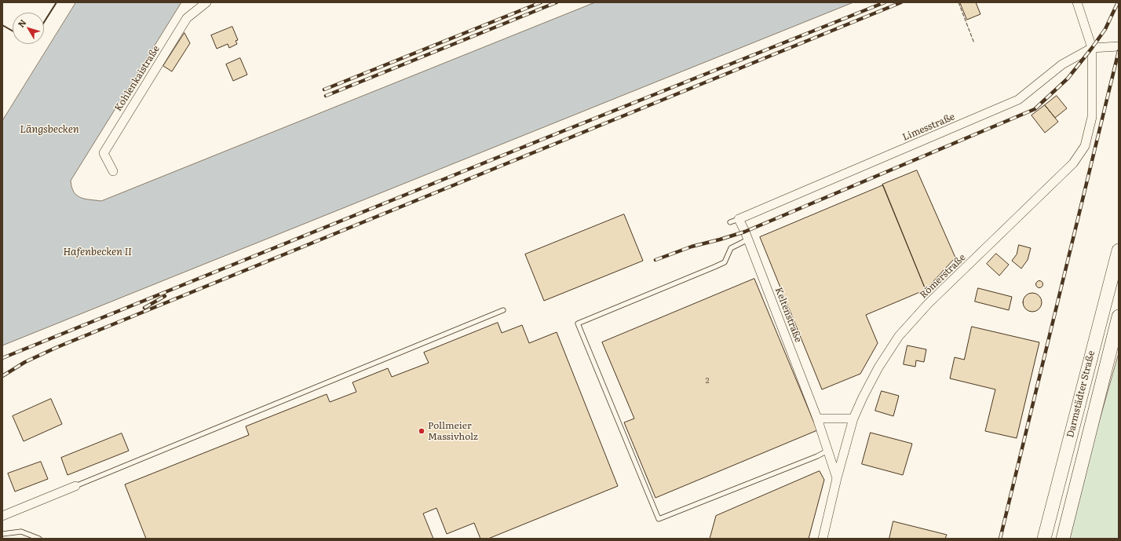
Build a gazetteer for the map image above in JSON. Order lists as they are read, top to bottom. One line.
{"streets":{"main road":["Darmstädter Straße"],"street":["Kohlenkaistraße","Limesstraße","Römerstraße","Keltenstraße"]},"crossings":[["Limesstraße","Römerstraße"],["Limesstraße","Keltenstraße"],["Römerstraße","Keltenstraße"]],"water":["Längsbecken","Hafenbecken II"],"places":["Pollmeier Massivholz"],"house_numbers":["2"],"north":"top left"}
